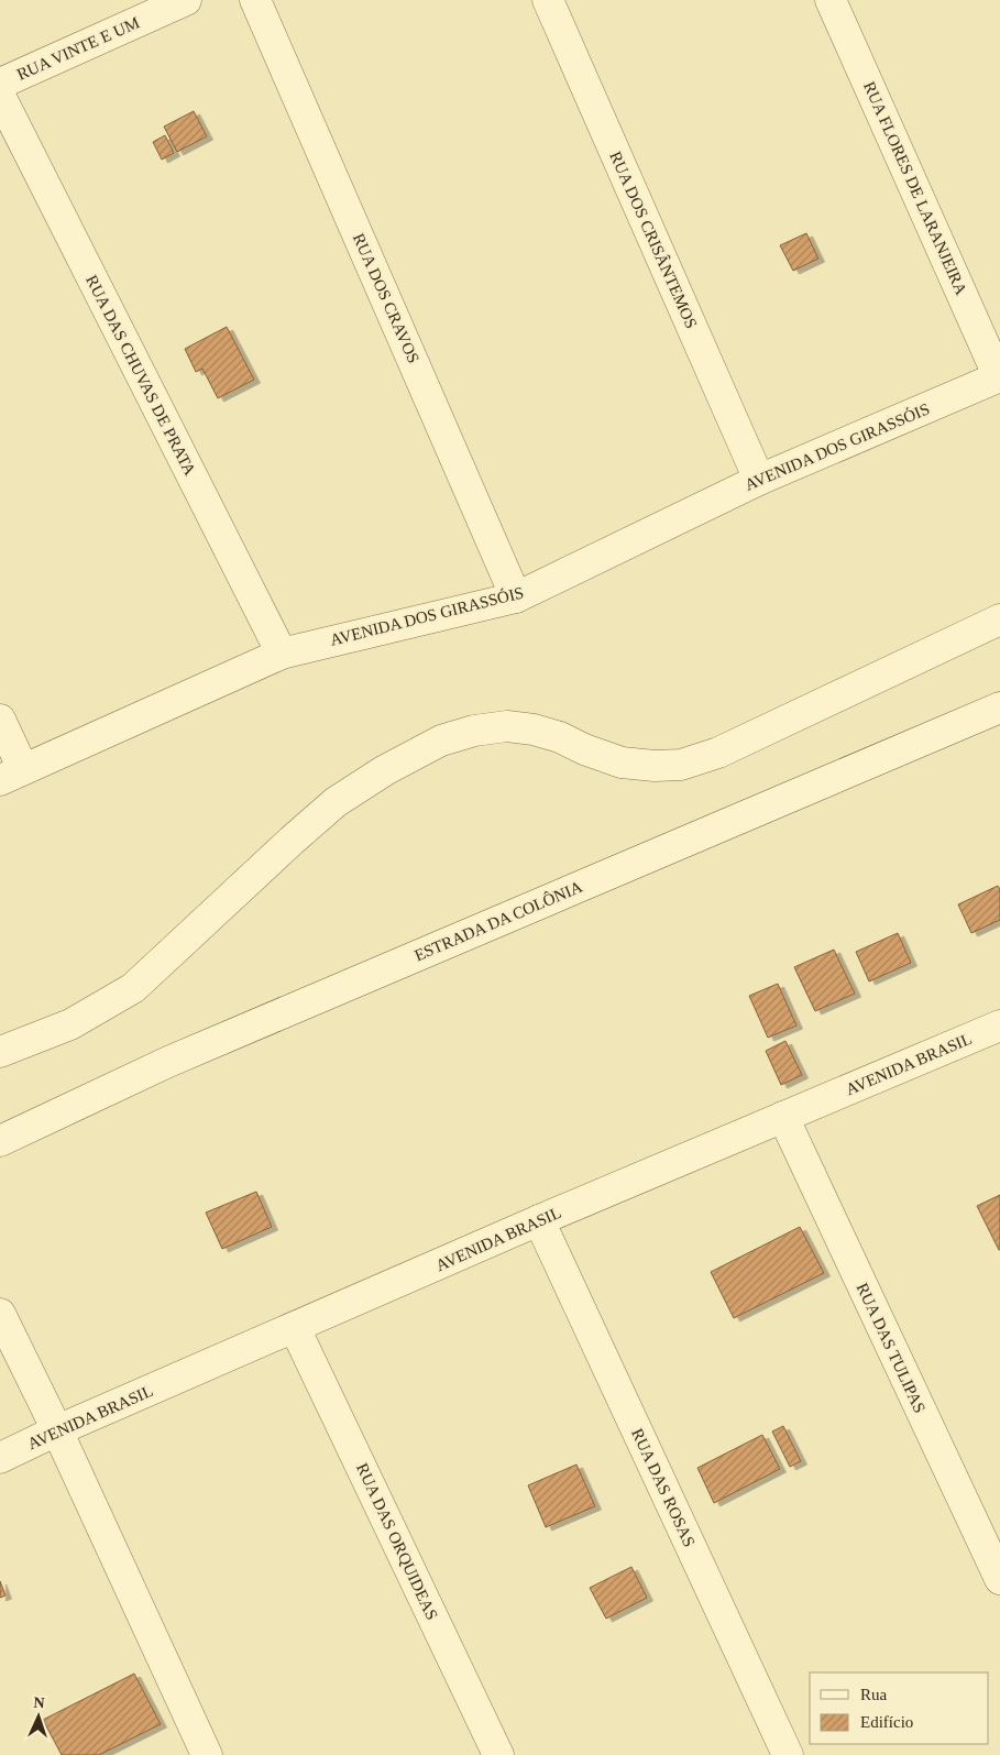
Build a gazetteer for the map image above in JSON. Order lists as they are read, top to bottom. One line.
{"streets":{"street":["RUA VINTE E UM","RUA FLORES DE LARANJEIRA","RUA DOS CRISÂNTEMOS","RUA DOS CRAVOS","RUA DAS CHUVAS DE PRATA","AVENIDA DOS GIRASSÓIS","ESTRADA DA COLÔNIA","AVENIDA BRASIL","RUA DAS TULIPAS","RUA DAS ROSAS","RUA DAS ORQUIDEAS"]},"crossings":[["RUA FLORES DE LARANJEIRA","AVENIDA DOS GIRASSÓIS"],["RUA DOS CRISÂNTEMOS","AVENIDA DOS GIRASSÓIS"],["RUA DOS CRAVOS","AVENIDA DOS GIRASSÓIS"],["RUA DAS CHUVAS DE PRATA","AVENIDA DOS GIRASSÓIS"],["AVENIDA BRASIL","RUA DAS TULIPAS"],["AVENIDA BRASIL","RUA DAS ROSAS"],["AVENIDA BRASIL","RUA DAS ORQUIDEAS"]],"legend":["Rua","Edifício"],"north":"top"}
